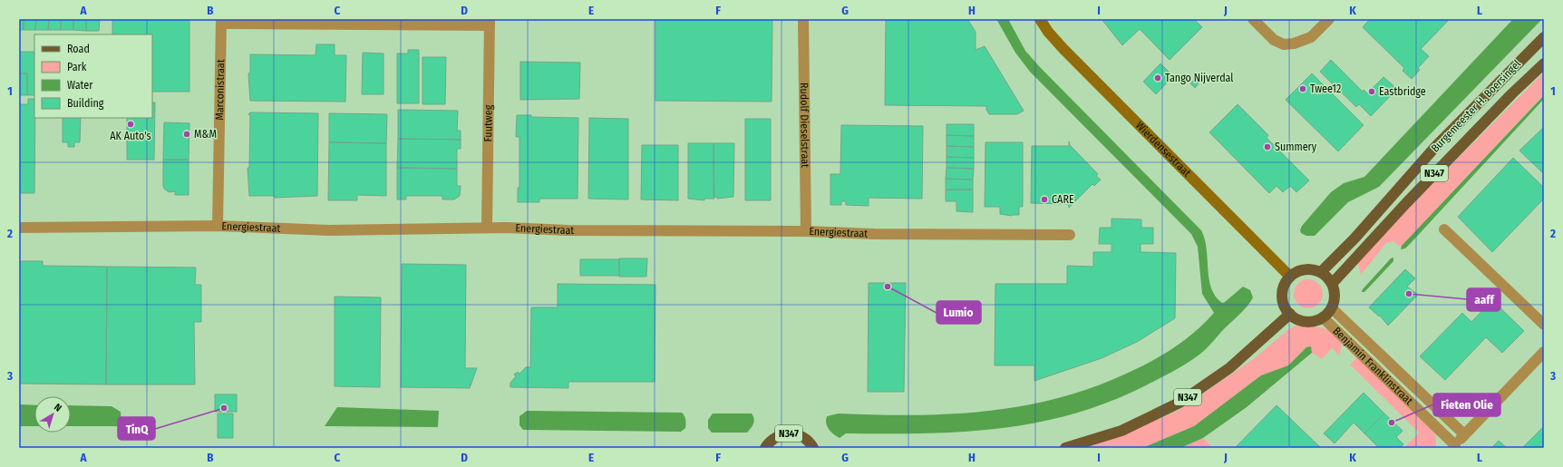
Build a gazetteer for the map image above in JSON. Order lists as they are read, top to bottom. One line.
{"streets":{"main road":["Burgemeester H. Boersingel","N347"],"street":["Marconistraat","Fuutweg","Rudolf Dieselstraat","Wierdensestraat","Energiestraat","Benjamin Franklinstraat"]},"crossings":[["Marconistraat","Energiestraat"],["Burgemeester H. Boersingel","Wierdensestraat"],["Burgemeester H. Boersingel","N347"],["Burgemeester H. Boersingel","Benjamin Franklinstraat"],["Fuutweg","Energiestraat"],["Rudolf Dieselstraat","Energiestraat"],["Wierdensestraat","N347"],["Wierdensestraat","Benjamin Franklinstraat"],["N347","Benjamin Franklinstraat"]],"places":["Tango Nijverdal","Twee12","Eastbridge","AK Auto's","M&M","Summery","CARE","Lumio","aaff","TinQ","Fieten Olie"],"legend":["Road","Park","Water","Building"],"north":"top right","grid":{"columns":["A","B","C","D","E","F","G","H","I","J","K","L"],"rows":["1","2","3"]}}
